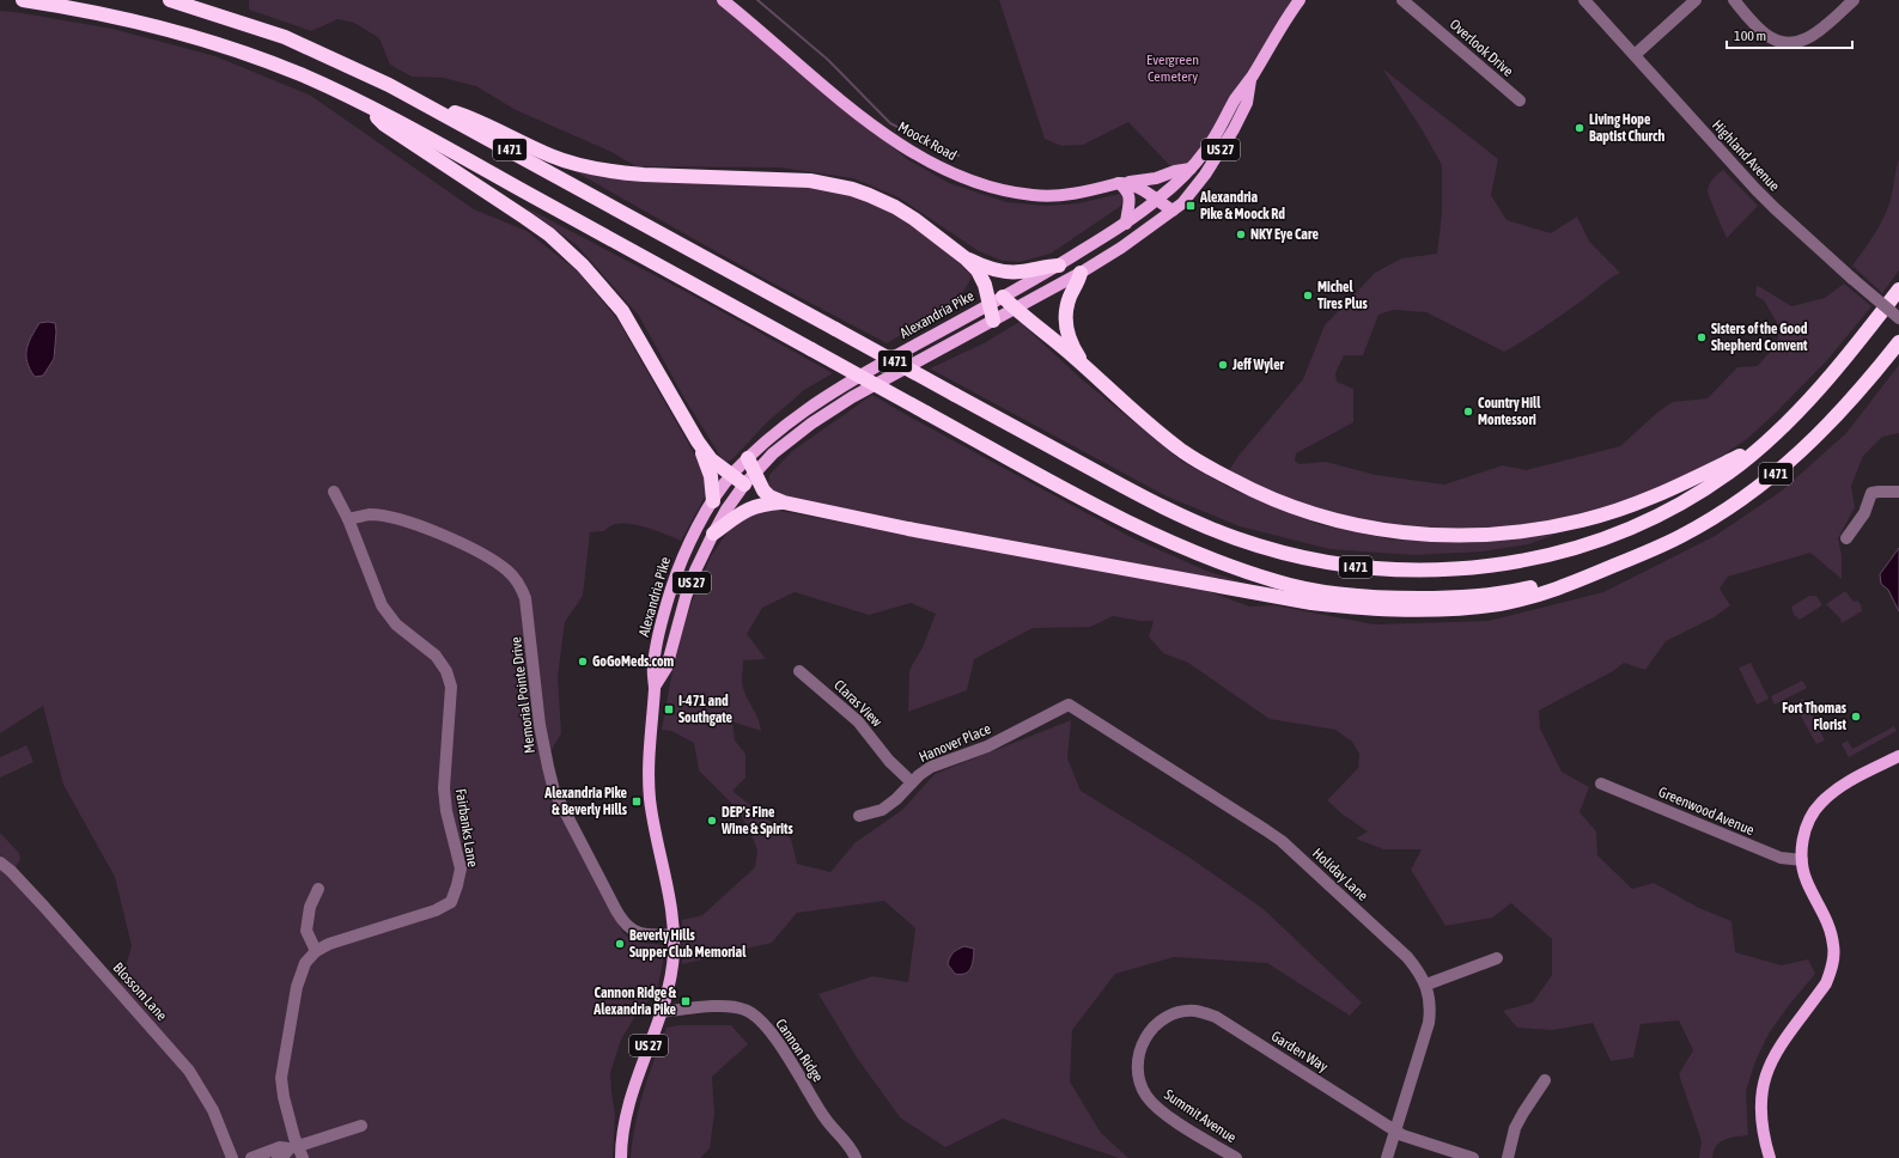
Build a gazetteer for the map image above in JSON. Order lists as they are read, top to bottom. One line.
{"streets":{"highway":["I 471"],"main road":["Moock Road","US 27","Alexandria Pike"],"street":["Overlook Drive","Highland Avenue","Memorial Pointe Drive","Claras View","Hanover Place","Greenwood Avenue","Fairbanks Lane","Holiday Lane","Blossom Lane","Cannon Ridge","Garden Way","Summit Avenue"]},"crossings":[["Moock Road","Alexandria Pike"],["Alexandria Pike","Memorial Pointe Drive"],["Alexandria Pike","Cannon Ridge"],["Memorial Pointe Drive","Fairbanks Lane"],["Claras View","Hanover Place"],["Hanover Place","Holiday Lane"],["Holiday Lane","Garden Way"],["Garden Way","Summit Avenue"]],"parks":["Evergreen Cemetery"],"places":{"other":["Living Hope Baptist Church","NKY Eye Care","Michel Tires Plus","Sisters of the Good Shepherd Convent","Jeff Wyler","Country Hill Montessori","GoGoMeds.com","Fort Thomas Florist","DEP's Fine Wine & Spirits","Beverly Hills Supper Club Memorial"],"transit":["Alexandria Pike & Moock Rd","I-471 and Southgate","Alexandria Pike & Beverly Hills","Cannon Ridge & Alexandria Pike"]},"scale_bar":"100 m"}
